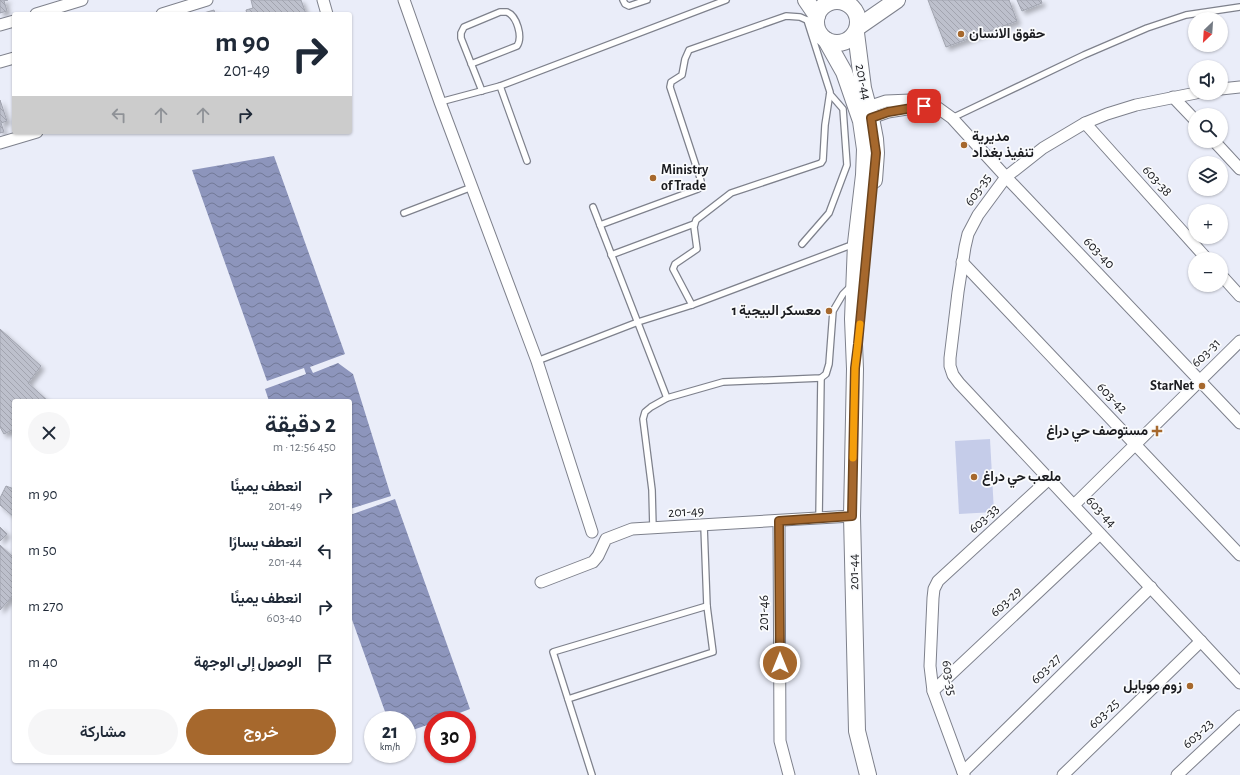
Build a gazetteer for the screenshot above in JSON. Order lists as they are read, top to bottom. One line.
{"streets":{"street":["201-44","603-38","603-35","603-40","603-31","603-42","201-49","603-44","603-33","603-29","201-46","603-27","603-25","603-23"]},"crossings":[["201-44","603-40"],["201-44","201-49"],["603-38","603-35"],["603-35","603-40"],["603-35","603-42"],["603-35","603-44"],["603-35","603-33"],["603-35","603-29"],["603-35","603-27"],["603-40","603-31"],["603-31","603-42"],["603-31","603-44"],["201-49","201-46"],["603-44","603-33"],["603-44","603-29"],["603-44","603-27"],["603-44","603-25"]],"places":{"other":["حقوق الانسان","مديرية تنفيذ بغداد","Ministry of Trade","معسكر البيجية 1","StarNet","ملعب حي دراغ","زوم موبايل"],"health":["مستوصف حي دراغ"]},"north":"bottom left","page":{"map_buttons":["+","−"],"turn":["90 m","201-49"],"heading":["2 دقيقة","450 m · 12:56"],"list":[{"name":"انعطف يمينًا","note":"201-49","value":"90 m"},{"name":"انعطف يسارًا","note":"201-44","value":"50 m"},{"name":"انعطف يمينًا","note":"603-40","value":"270 m"},{"name":"الوصول إلى الوجهة","value":"40 m"}],"buttons":["خروج","مشاركة"],"speed":"21 km/h","limit":"30"}}
